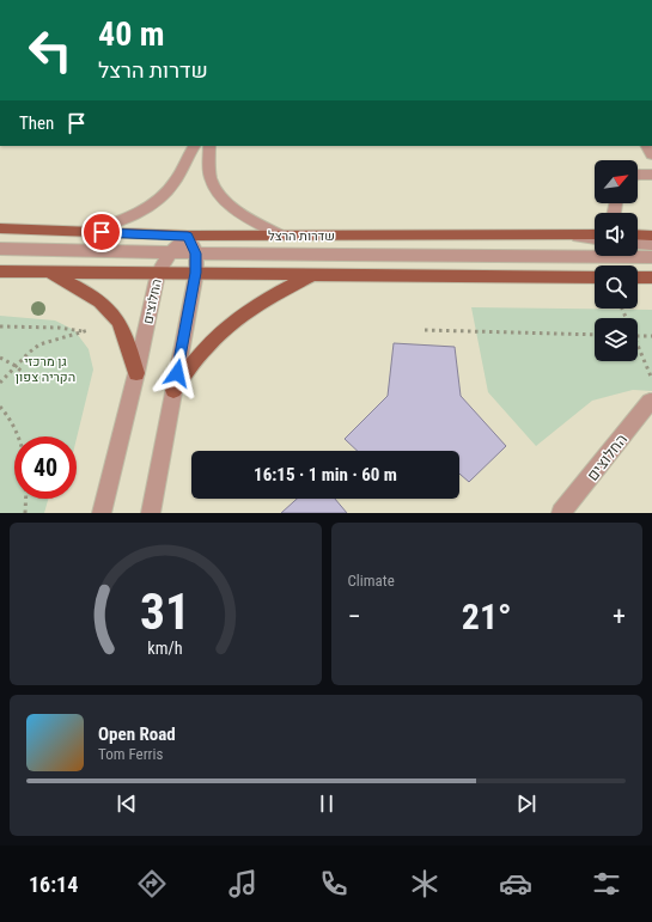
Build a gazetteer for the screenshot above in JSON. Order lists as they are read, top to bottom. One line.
{"streets":{"main road":["שדרות הרצל"],"street":["החלוצים"]},"crossings":[["שדרות הרצל","החלוצים"]],"parks":["גן מרכזי הקריה צפון"],"north":"top right","page":{"turn":["40 m","שדרות הרצל"],"then":"Then","limit":"40","trip":"16:15 · 1 min · 60 m","tile":"Climate","heat":["−","21°","+"],"song":["Open Road","Tom Ferris"],"tabs":"16:14","gauge":["31","km/h"]}}
